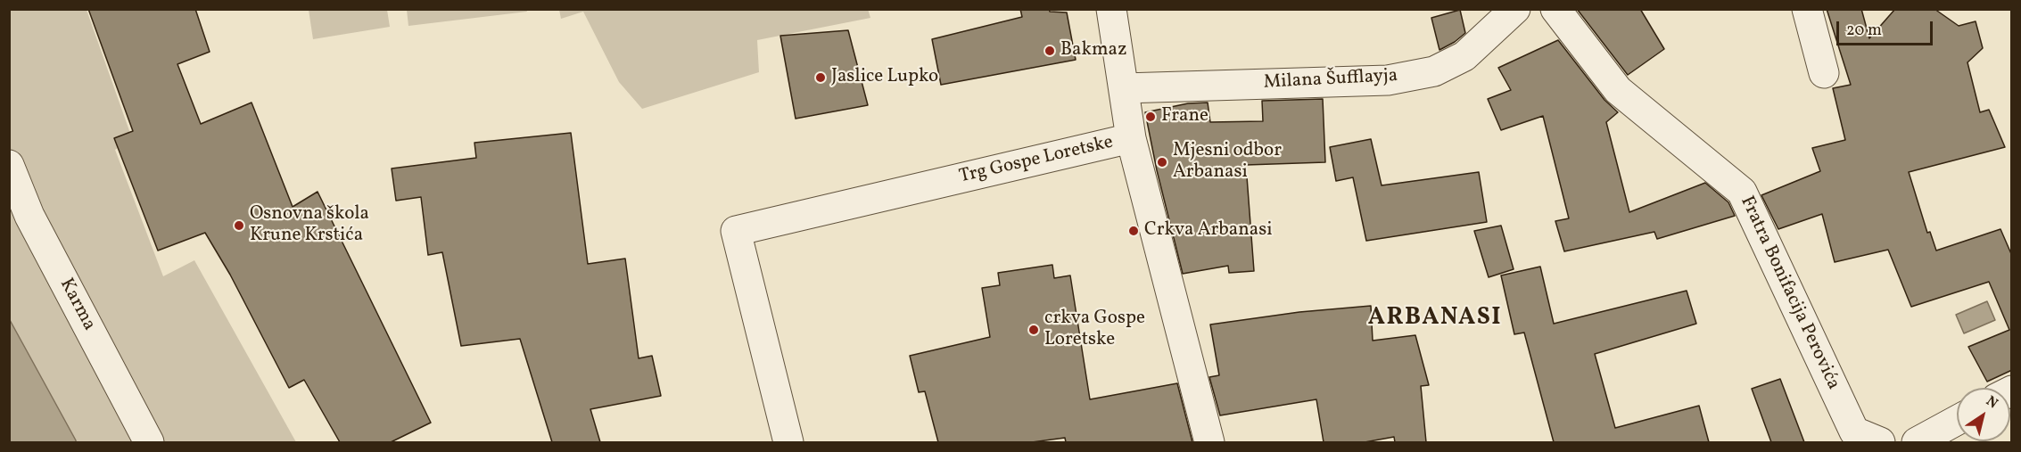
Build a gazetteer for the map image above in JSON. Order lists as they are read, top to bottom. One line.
{"streets":{"street":["Milana Šufflayja","Trg Gospe Loretske","Fratra Bonifacija Perovića","Karma"]},"districts":["ARBANASI"],"places":["Bakmaz","Jaslice Lupko","Frane","Mjesni odbor Arbanasi","Osnovna škola Krune Krstića","Crkva Arbanasi","crkva Gospe Loretske"],"scale_bar":"20 m","north":"top right"}
